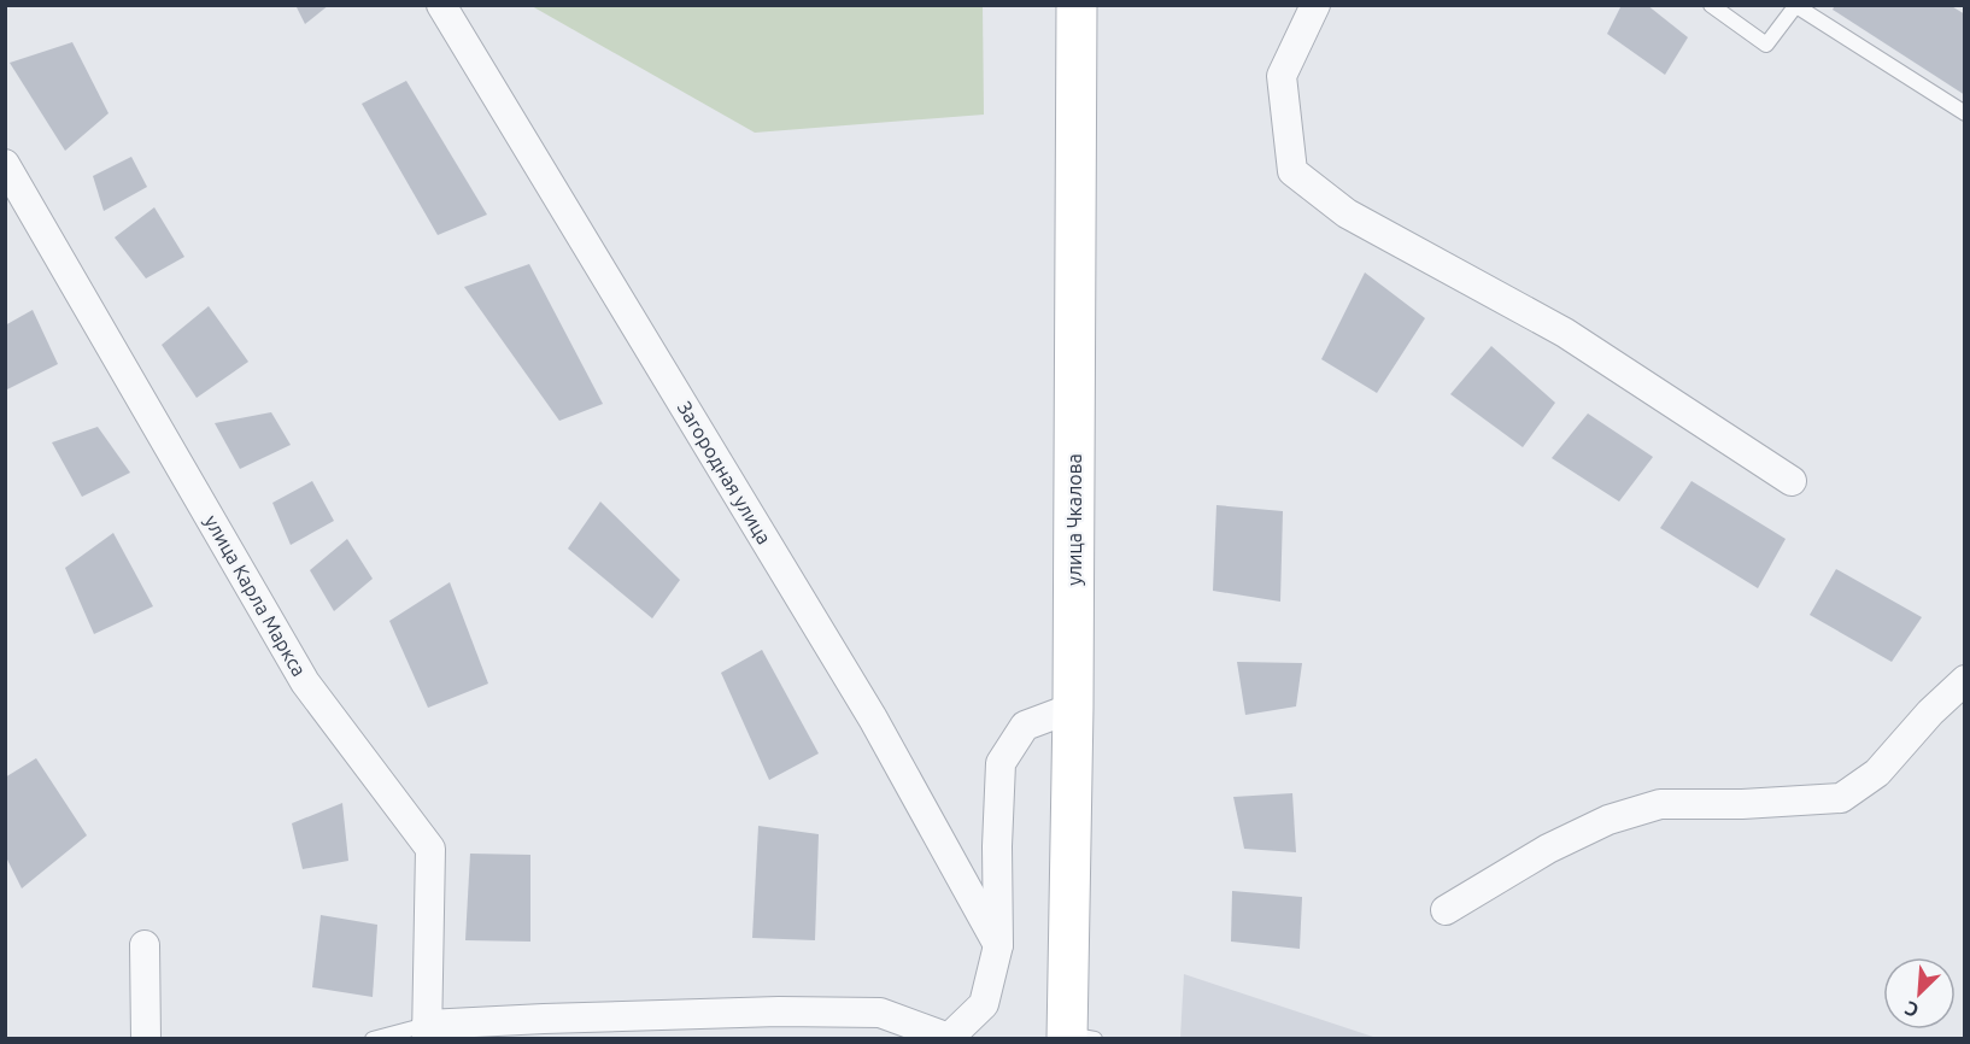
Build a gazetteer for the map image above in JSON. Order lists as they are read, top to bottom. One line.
{"streets":{"street":["Загородная улица","улица Чкалова","улица Карла Маркса"]},"north":"bottom left"}
